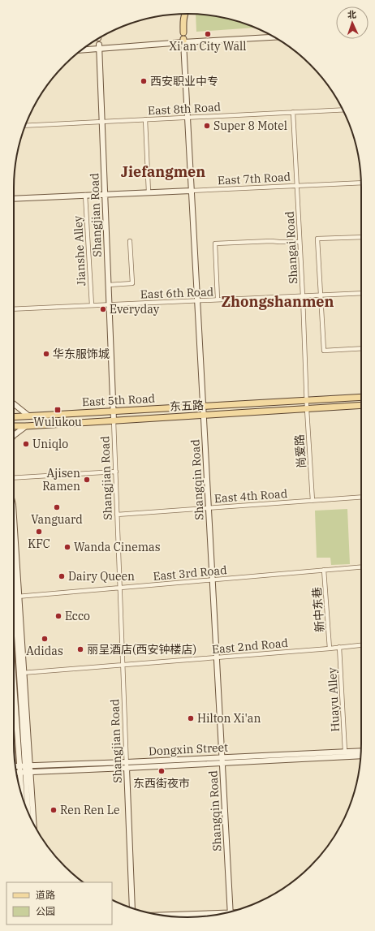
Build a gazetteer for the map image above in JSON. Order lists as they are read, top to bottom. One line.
{"streets":{"main road":["East 5th Road","东五路"],"street":["East 8th Road","East 7th Road","Shangjian Road","Shangai Road","Jianshe Alley","East 6th Road","尚爱路","Shangqin Road","East 4th Road","East 3rd Road","新中东巷","East 2nd Road","Huayu Alley","Dongxin Street"]},"crossings":[["East 8th Road","Shangjian Road"],["East 8th Road","Shangai Road"],["East 8th Road","Shangqin Road"],["East 7th Road","Shangjian Road"],["East 7th Road","Shangai Road"],["East 7th Road","Jianshe Alley"],["East 7th Road","Shangqin Road"],["Shangjian Road","East 6th Road"],["Shangjian Road","East 5th Road"],["Shangjian Road","东五路"],["Shangjian Road","East 4th Road"],["Shangjian Road","East 3rd Road"],["Shangjian Road","East 2nd Road"],["Shangjian Road","Dongxin Street"],["Shangai Road","East 6th Road"],["Shangai Road","East 5th Road"],["Shangai Road","尚爱路"],["Jianshe Alley","East 6th Road"],["East 6th Road","Shangqin Road"],["East 5th Road","尚爱路"],["East 5th Road","Shangqin Road"],["东五路","尚爱路"],["东五路","Shangqin Road"],["尚爱路","East 4th Road"],["Shangqin Road","East 4th Road"],["Shangqin Road","East 3rd Road"],["Shangqin Road","East 2nd Road"],["Shangqin Road","Dongxin Street"],["East 3rd Road","新中东巷"],["新中东巷","East 2nd Road"],["East 2nd Road","Huayu Alley"],["Huayu Alley","Dongxin Street"]],"districts":["Jiefangmen","Zhongshanmen"],"places":{"other":["Xi'an City Wall","西安职业中专","Super 8 Motel","Everyday","华东服饰城","Uniqlo","Ajisen Ramen","Vanguard","KFC","Wanda Cinemas","Dairy Queen","Ecco","Adidas","丽呈酒店(西安钟楼店)","Hilton Xi'an","东西街夜市","Ren Ren Le"],"transit":["Wulukou"]},"legend":["道路","公园"],"north":"top"}
